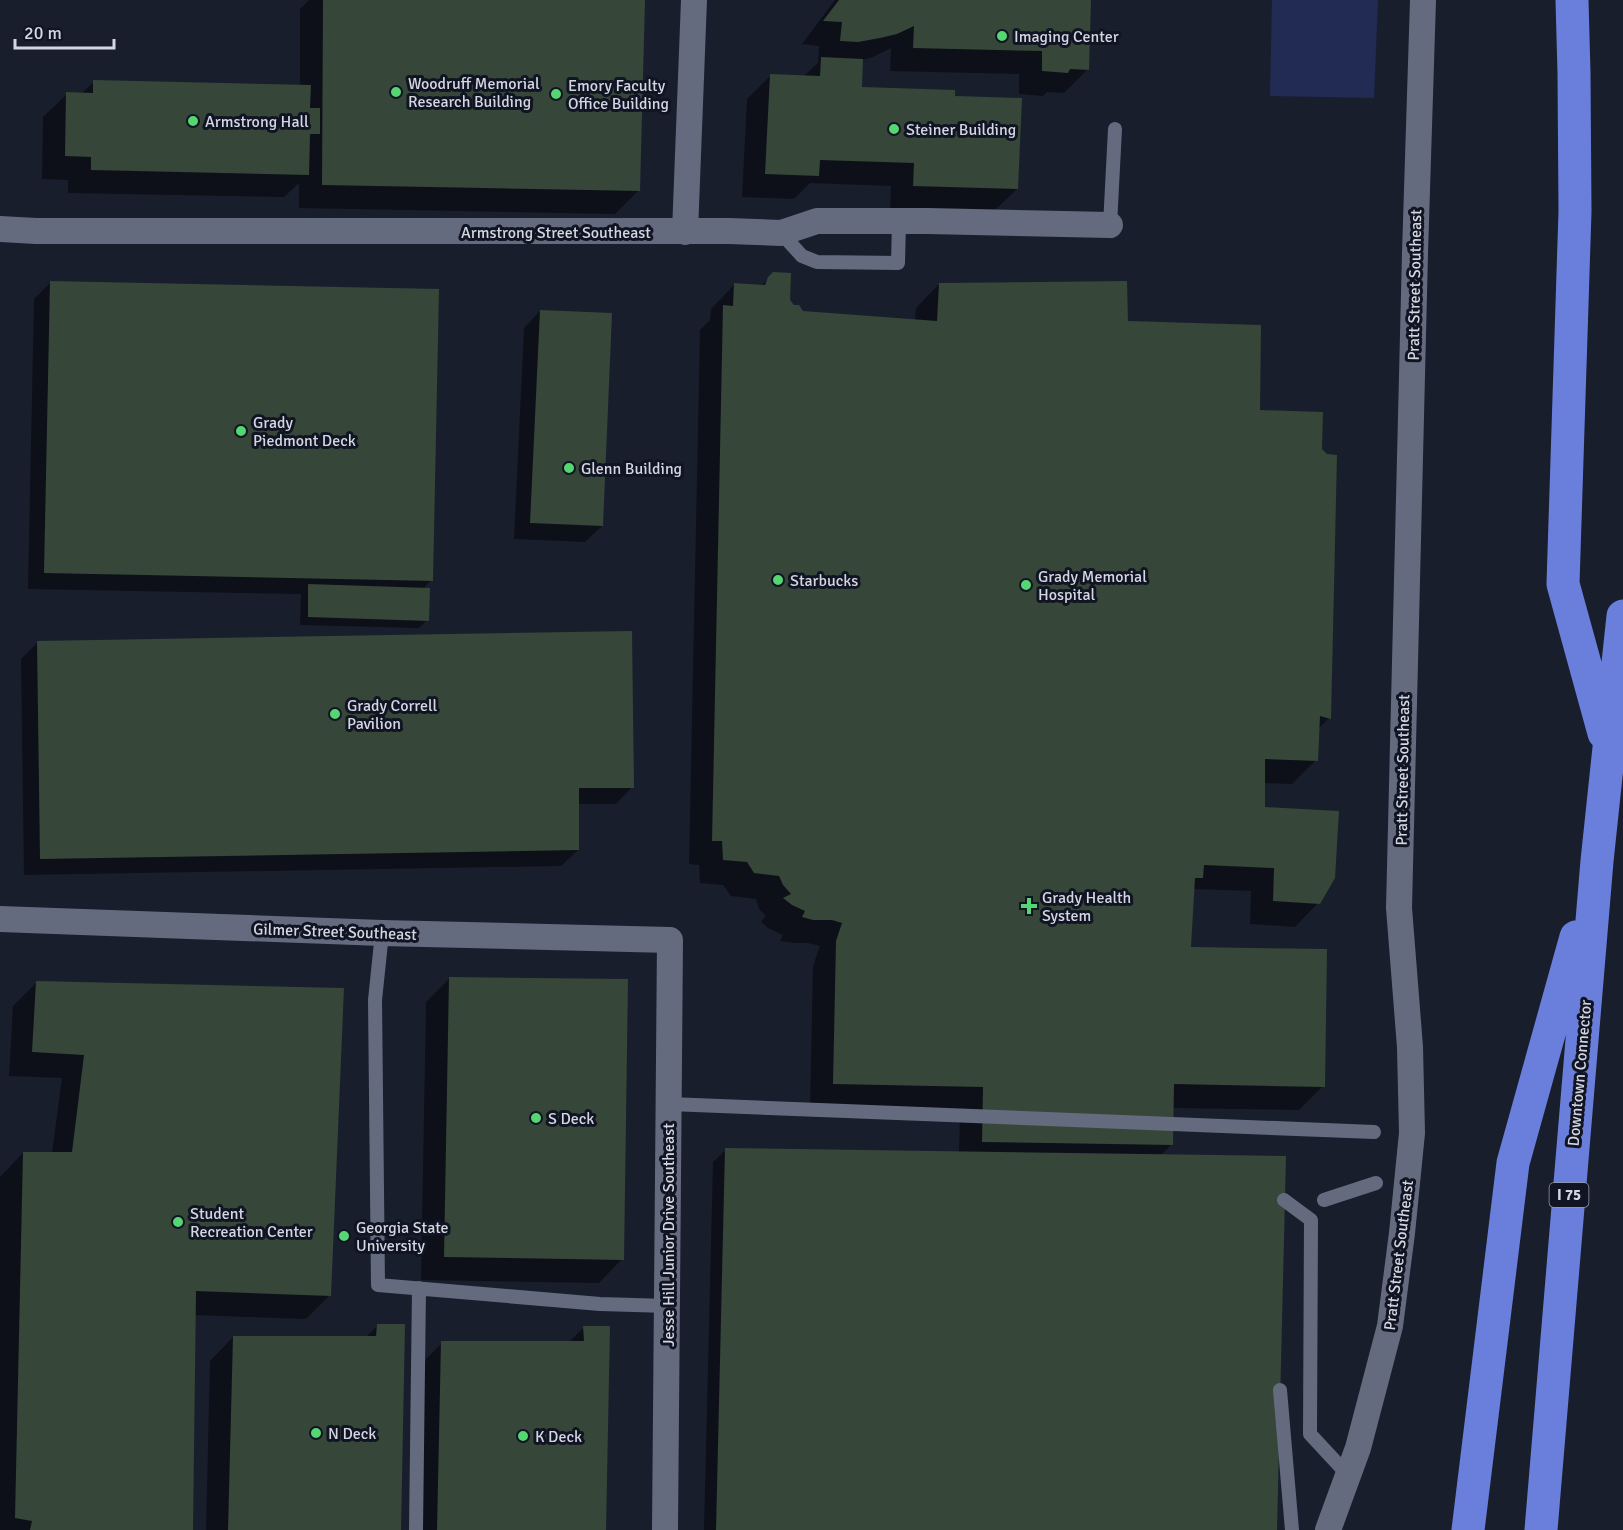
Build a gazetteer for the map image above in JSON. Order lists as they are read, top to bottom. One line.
{"streets":{"highway":["Downtown Connector","I 75"],"street":["Armstrong Street Southeast","Pratt Street Southeast","Gilmer Street Southeast","Jesse Hill Junior Drive Southeast"]},"crossings":[["Gilmer Street Southeast","Jesse Hill Junior Drive Southeast"]],"places":{"other":["Imaging Center","Woodruff Memorial Research Building","Emory Faculty Office Building","Armstrong Hall","Steiner Building","Grady Piedmont Deck","Glenn Building","Starbucks","Grady Memorial Hospital","Grady Correll Pavilion","S Deck","Student Recreation Center","Georgia State University","N Deck","K Deck"],"health":["Grady Health System"]},"scale_bar":"20 m"}
